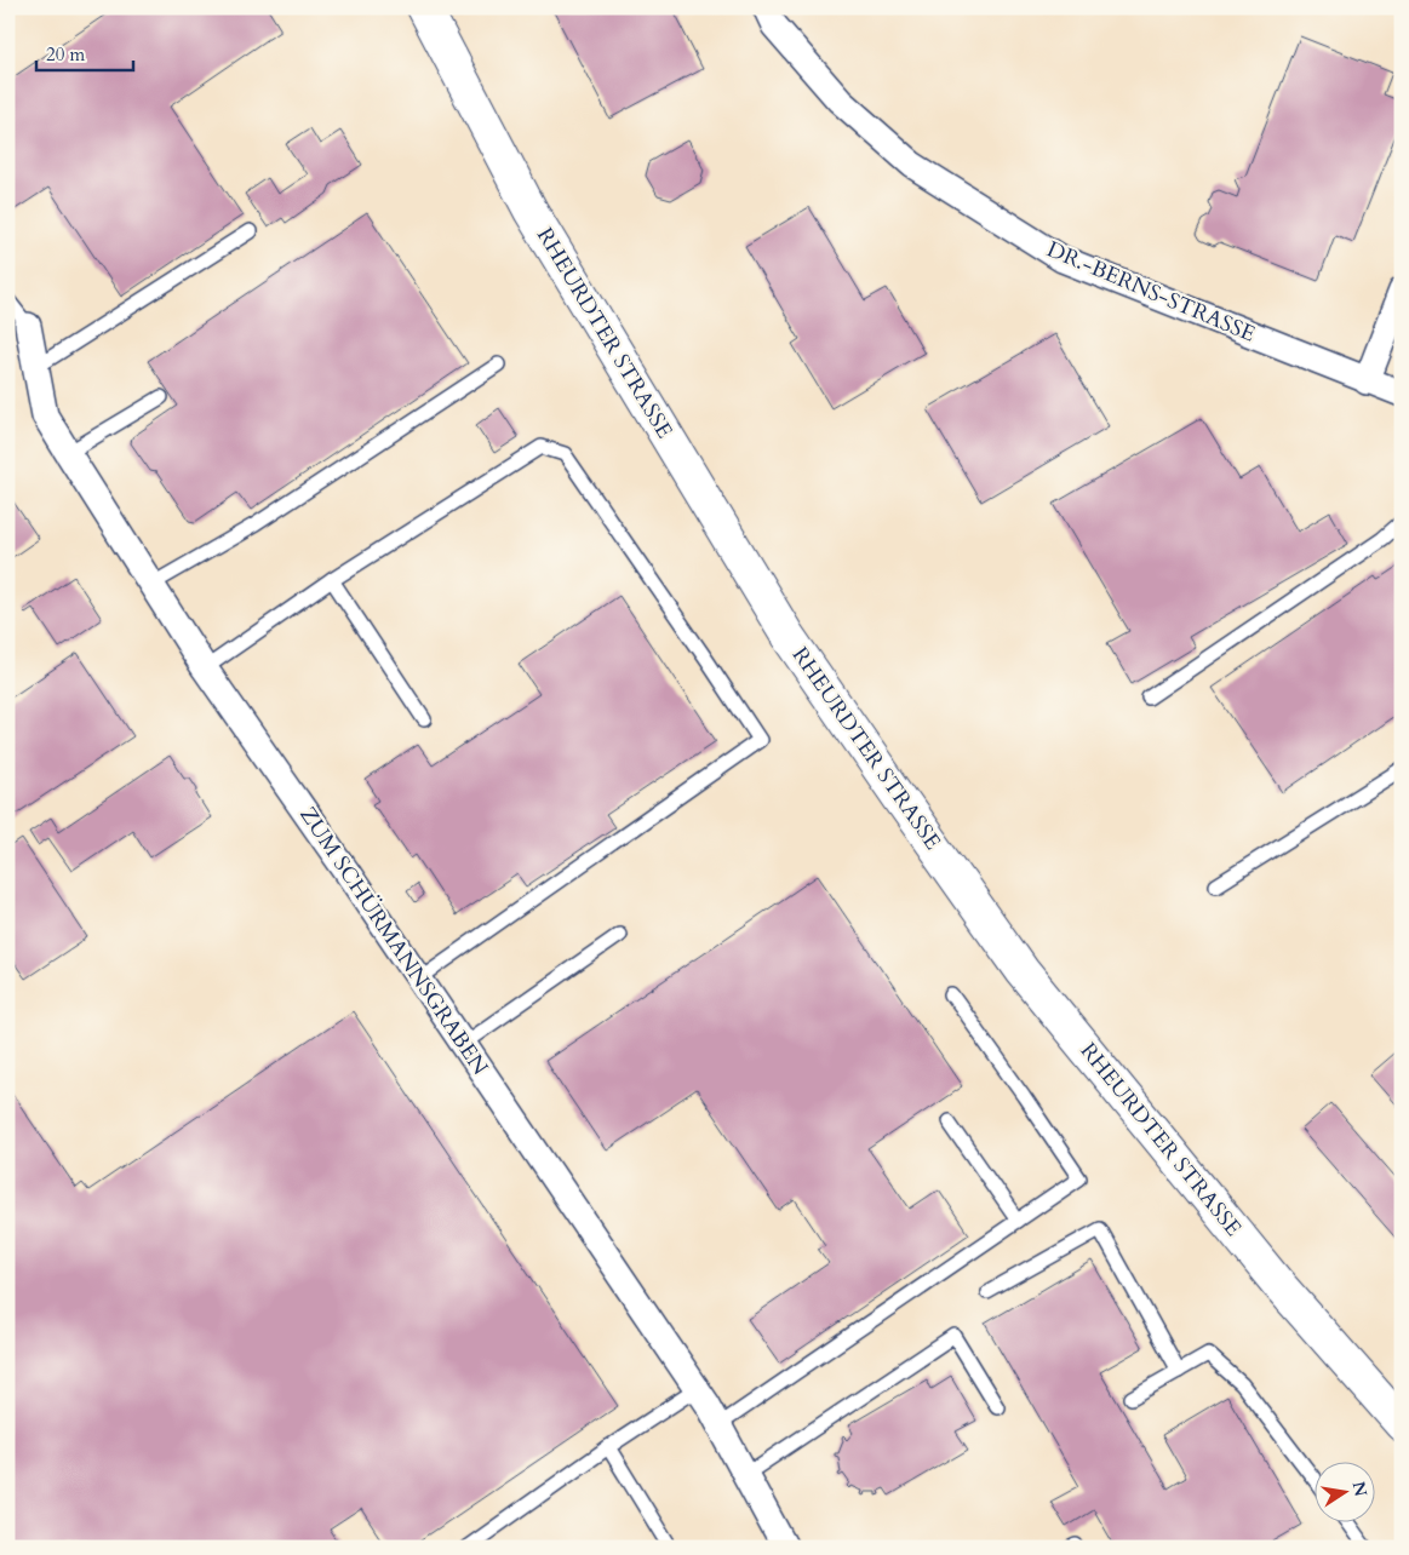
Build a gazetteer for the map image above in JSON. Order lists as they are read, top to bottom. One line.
{"streets":{"main road":["RHEURDTER STRASSE"],"street":["DR.-BERNS-STRASSE","ZUM SCHÜRMANNSGRABEN"]},"scale_bar":"20 m","north":"right"}
